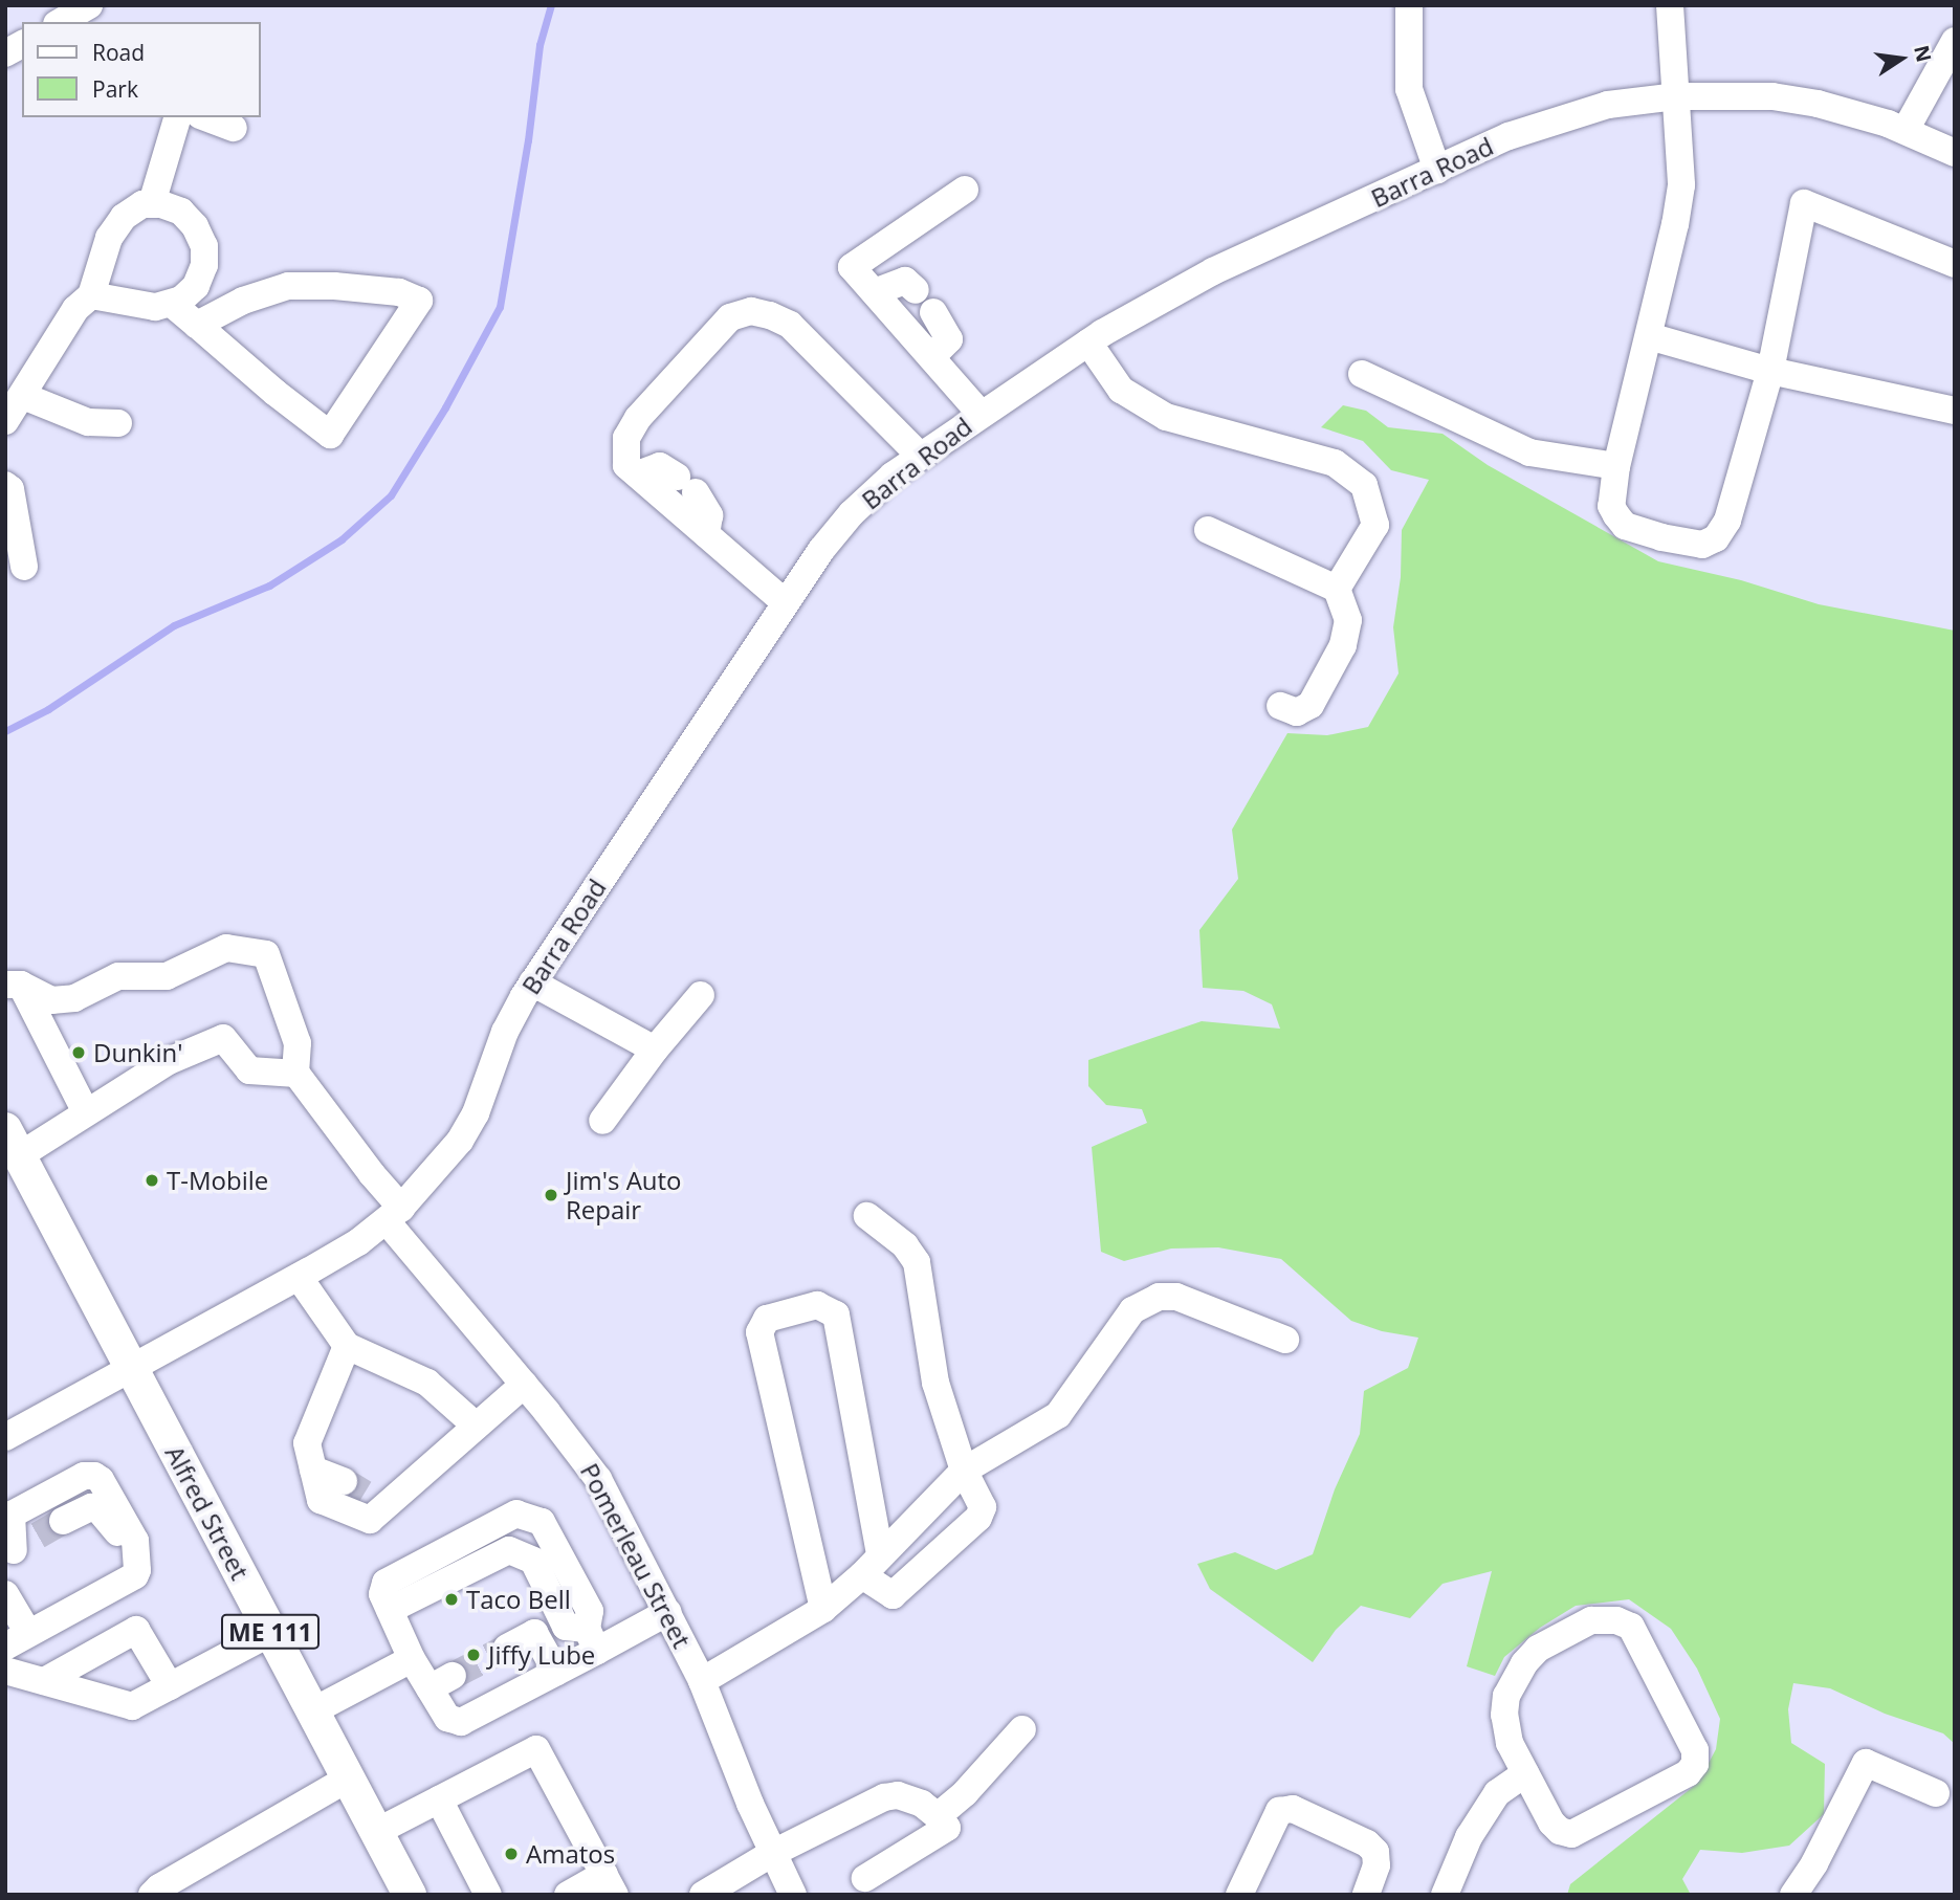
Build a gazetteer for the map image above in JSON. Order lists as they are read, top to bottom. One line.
{"streets":{"main road":["Alfred Street","ME 111"],"street":["Barra Road","Pomerleau Street"]},"crossings":[["Barra Road","Alfred Street"],["Barra Road","Pomerleau Street"]],"places":["Dunkin'","T-Mobile","Jim's Auto Repair","Taco Bell","Jiffy Lube","Amatos"],"legend":["Road","Park"],"north":"right"}
